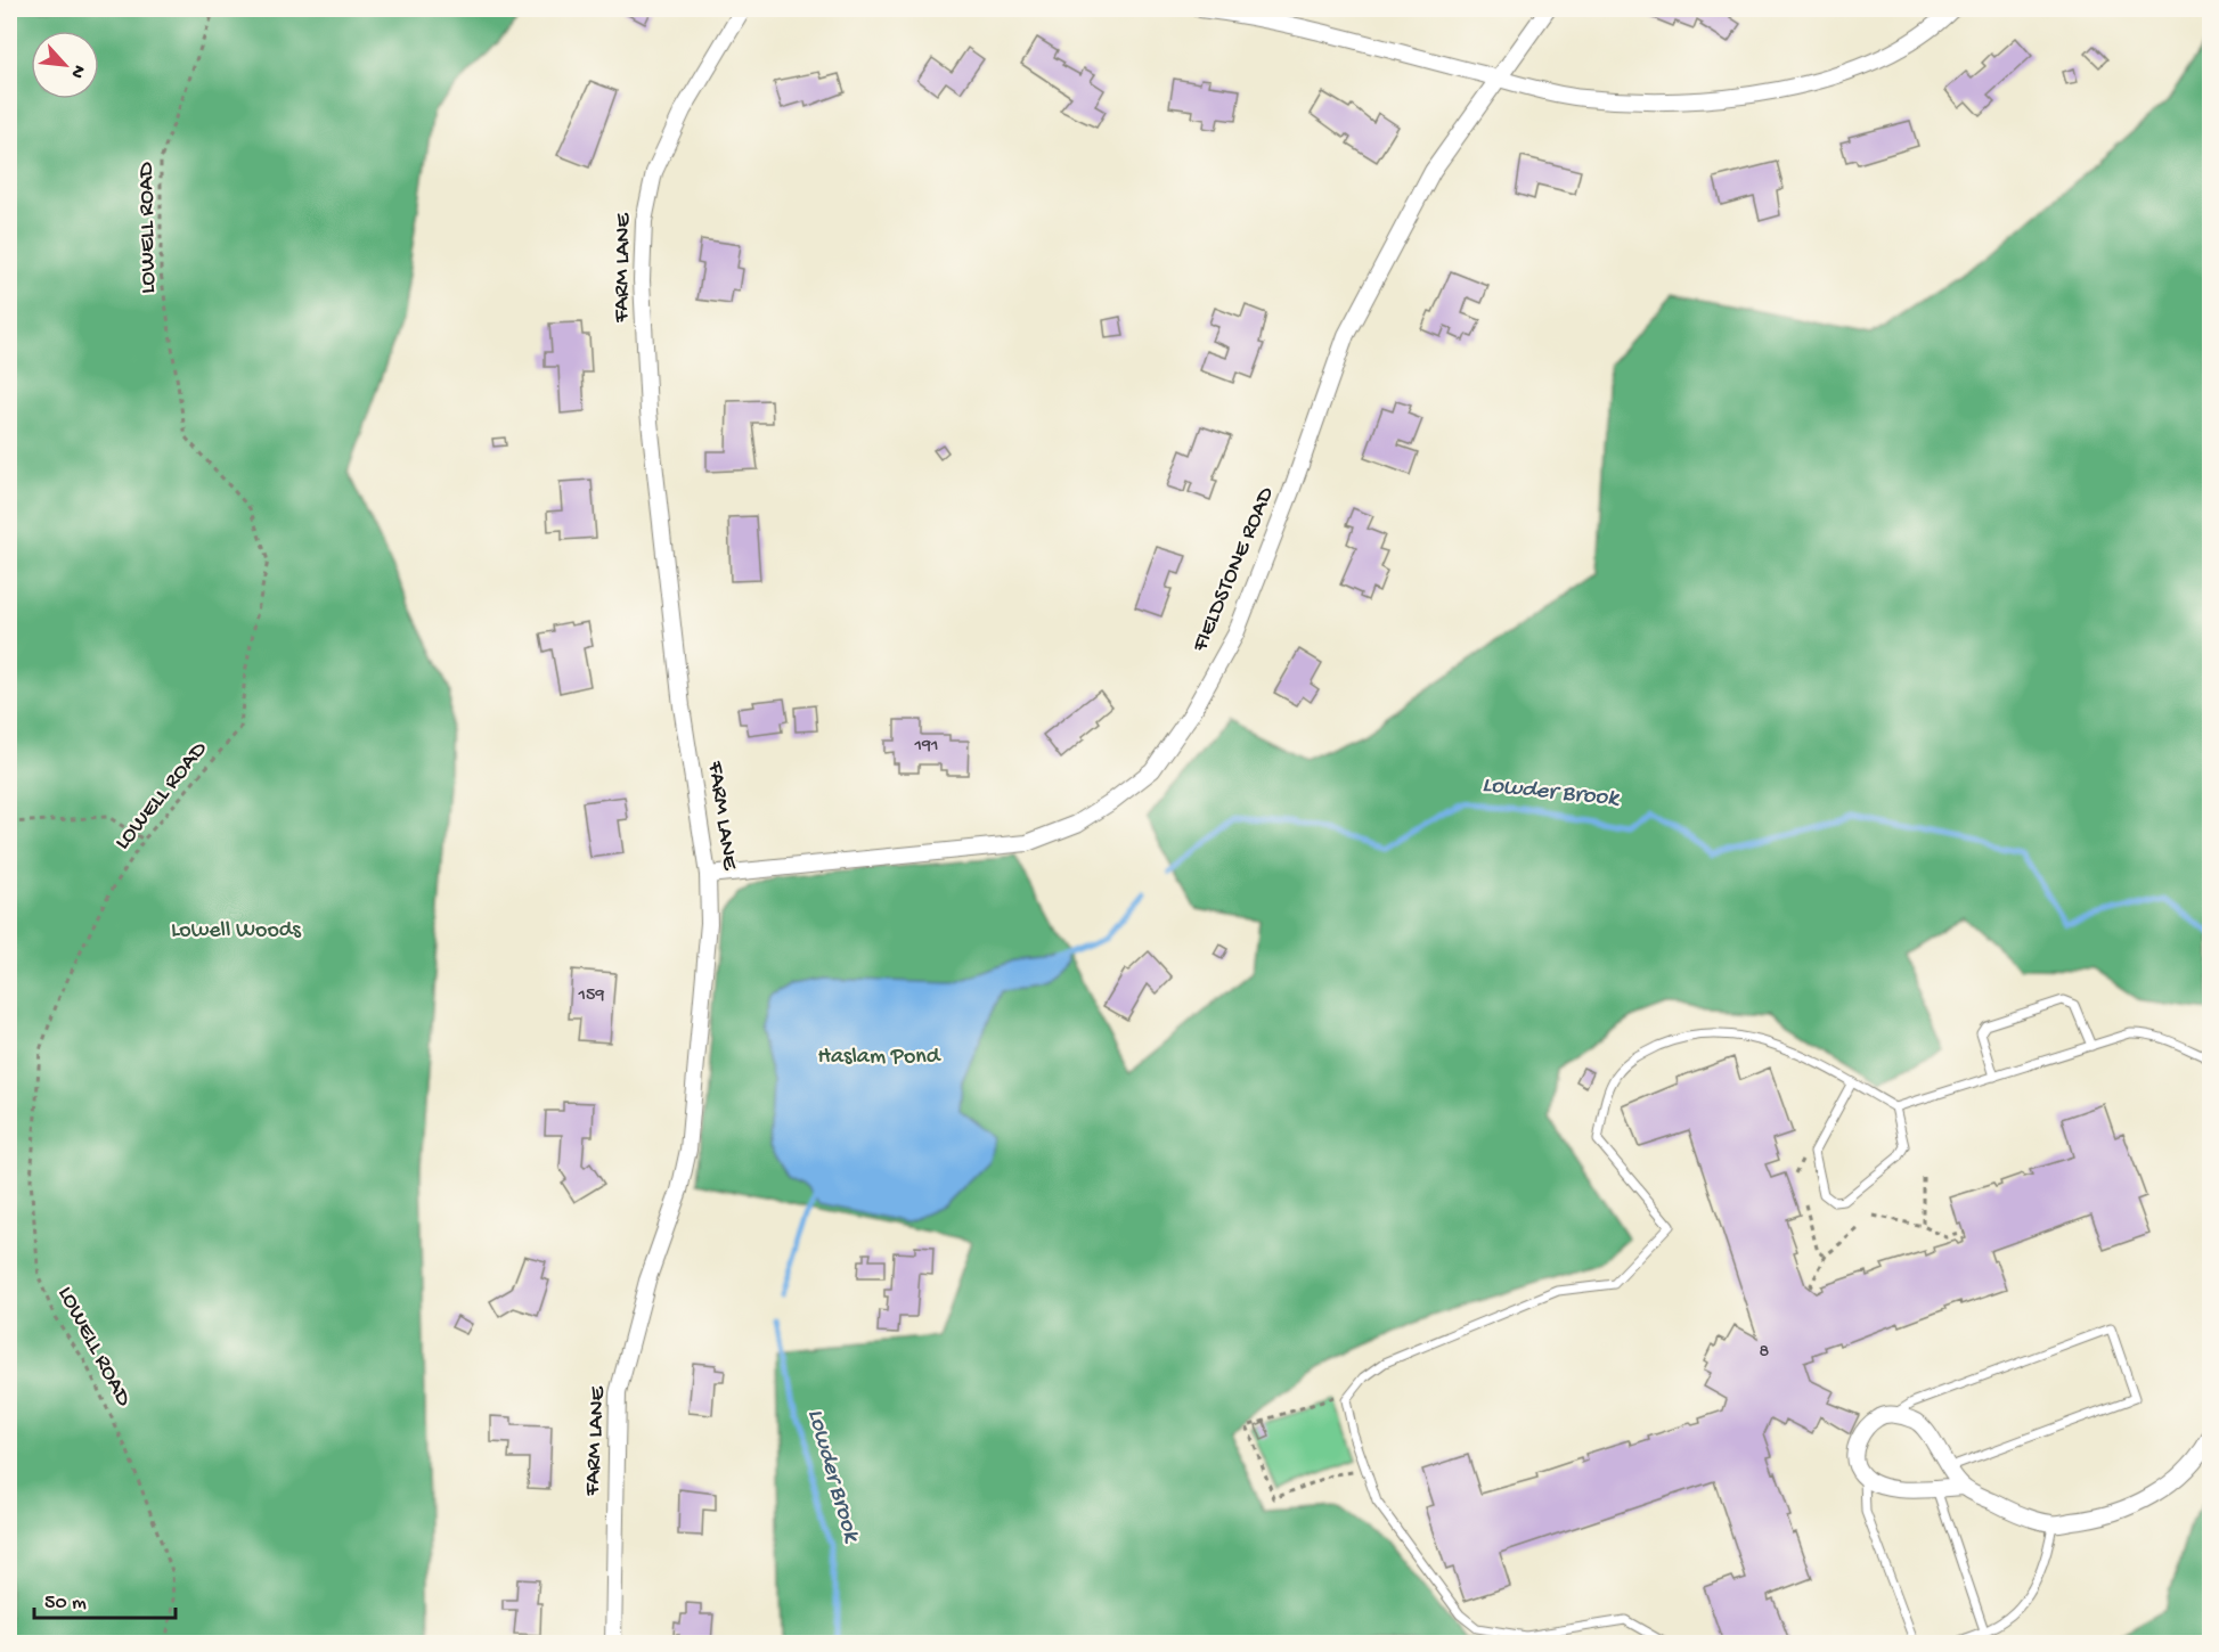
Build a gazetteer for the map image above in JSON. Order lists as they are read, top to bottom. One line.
{"streets":{"street":["FARM LANE","FIELDSTONE ROAD"],"path":["LOWELL ROAD"]},"crossings":[["FARM LANE","FIELDSTONE ROAD"]],"water":["Lowder Brook"],"parks":["Lowell Woods","Haslam Pond"],"house_numbers":["191","159","8"],"scale_bar":"50 m","north":"bottom right"}
